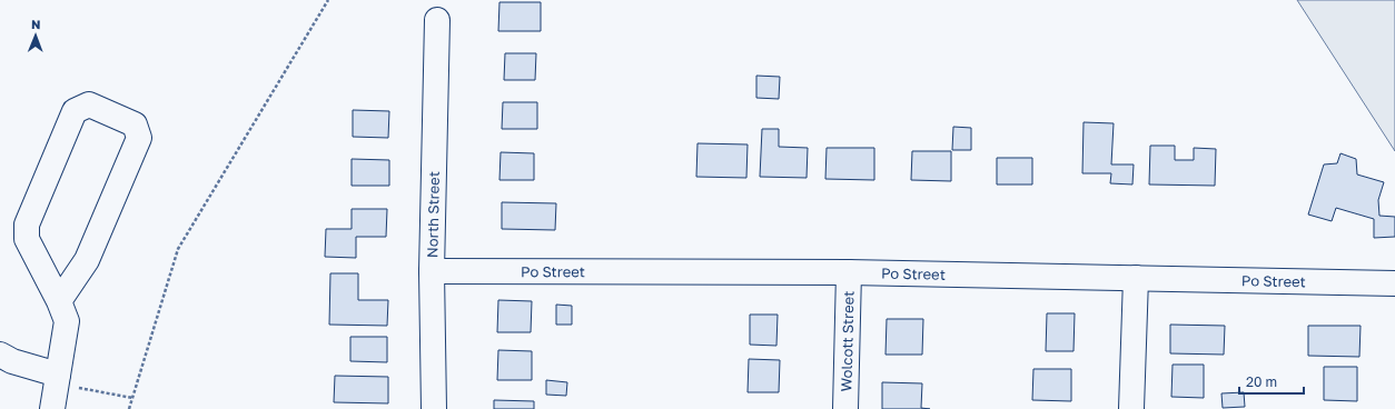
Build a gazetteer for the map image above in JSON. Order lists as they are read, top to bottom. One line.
{"streets":{"street":["North Street","Po Street","Wolcott Street"]},"crossings":[["North Street","Po Street"],["Po Street","Wolcott Street"]],"scale_bar":"20 m","north":"top"}
